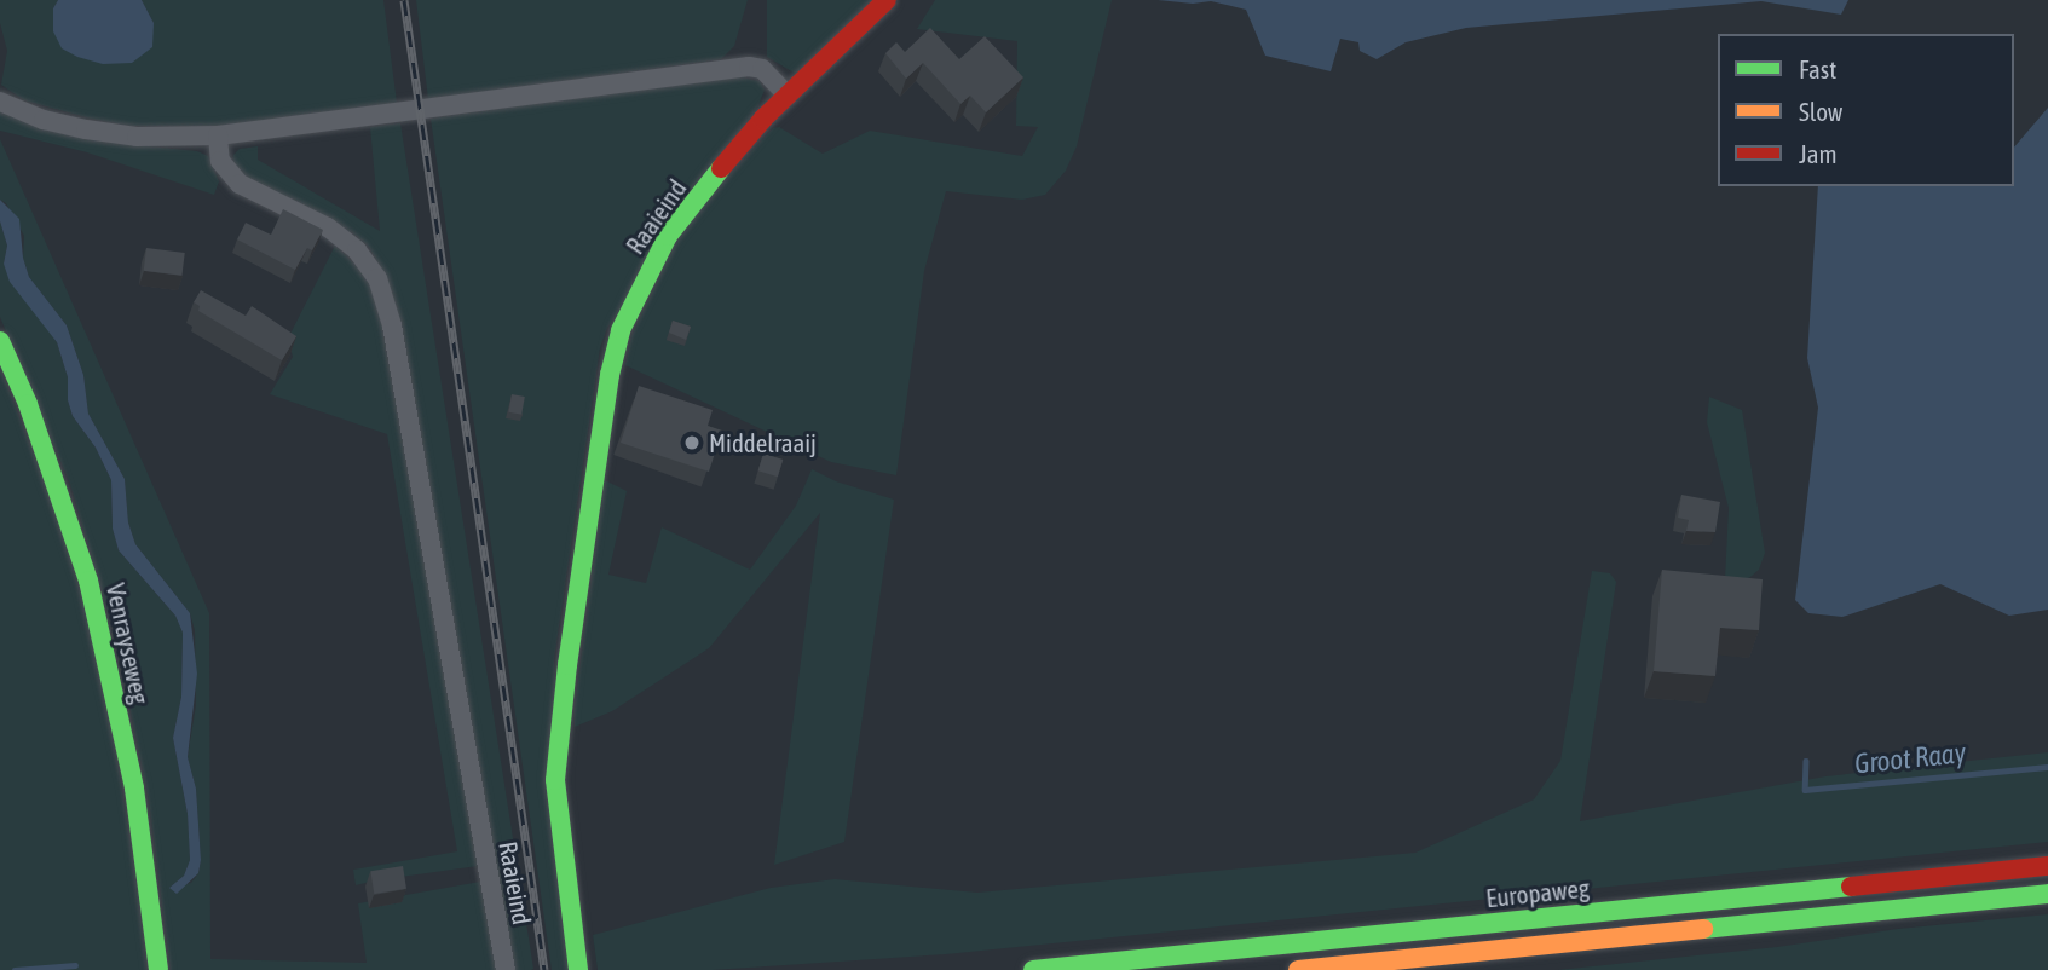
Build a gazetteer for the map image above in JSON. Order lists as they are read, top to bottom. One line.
{"streets":{"main road":["Raaieind","Venrayseweg","Europaweg"]},"water":["Groot Raay"],"places":["Middelraaij"],"legend":["Fast","Slow","Jam"]}
